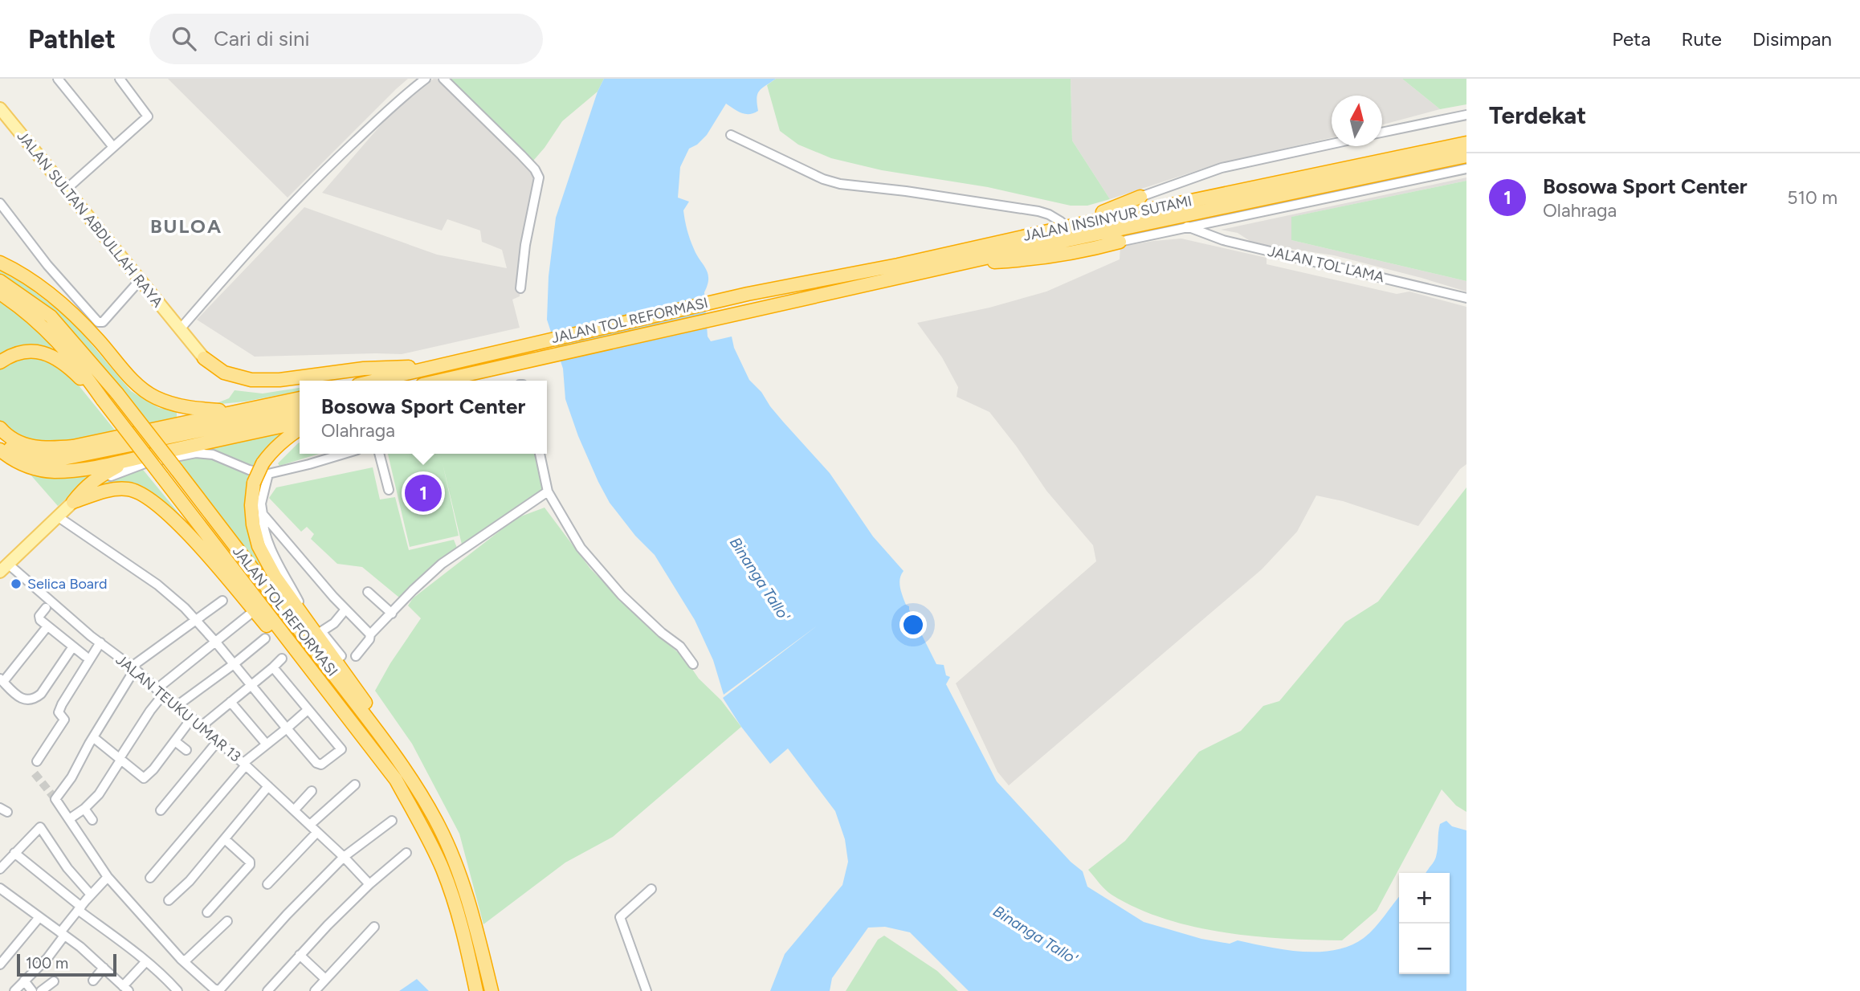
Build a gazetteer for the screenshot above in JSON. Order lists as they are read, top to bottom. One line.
{"streets":{"highway":["JALAN INSINYUR SUTAMI","JALAN TOL REFORMASI"],"main road":["JALAN SULTAN ABDULLAH RAYA"],"street":["JALAN TOL LAMA","JALAN TEUKU UMAR 13"]},"crossings":[["JALAN INSINYUR SUTAMI","JALAN TOL REFORMASI"]],"districts":["BULOA"],"water":["Binanga Tallo'"],"places":["Selica Board"],"scale_bar":"100 m","north":"top","page":{"header":"Pathlet","search":"Cari di sini","nav":["Peta","Rute","Disimpan"],"heading":"Terdekat","list":[{"mark":"1","name":"Bosowa Sport Center","note":"Olahraga","value":"510 m"}],"popup":["Bosowa Sport Center","Olahraga"],"pins":"1","map_buttons":["+","−"],"scale":"100 m"}}
